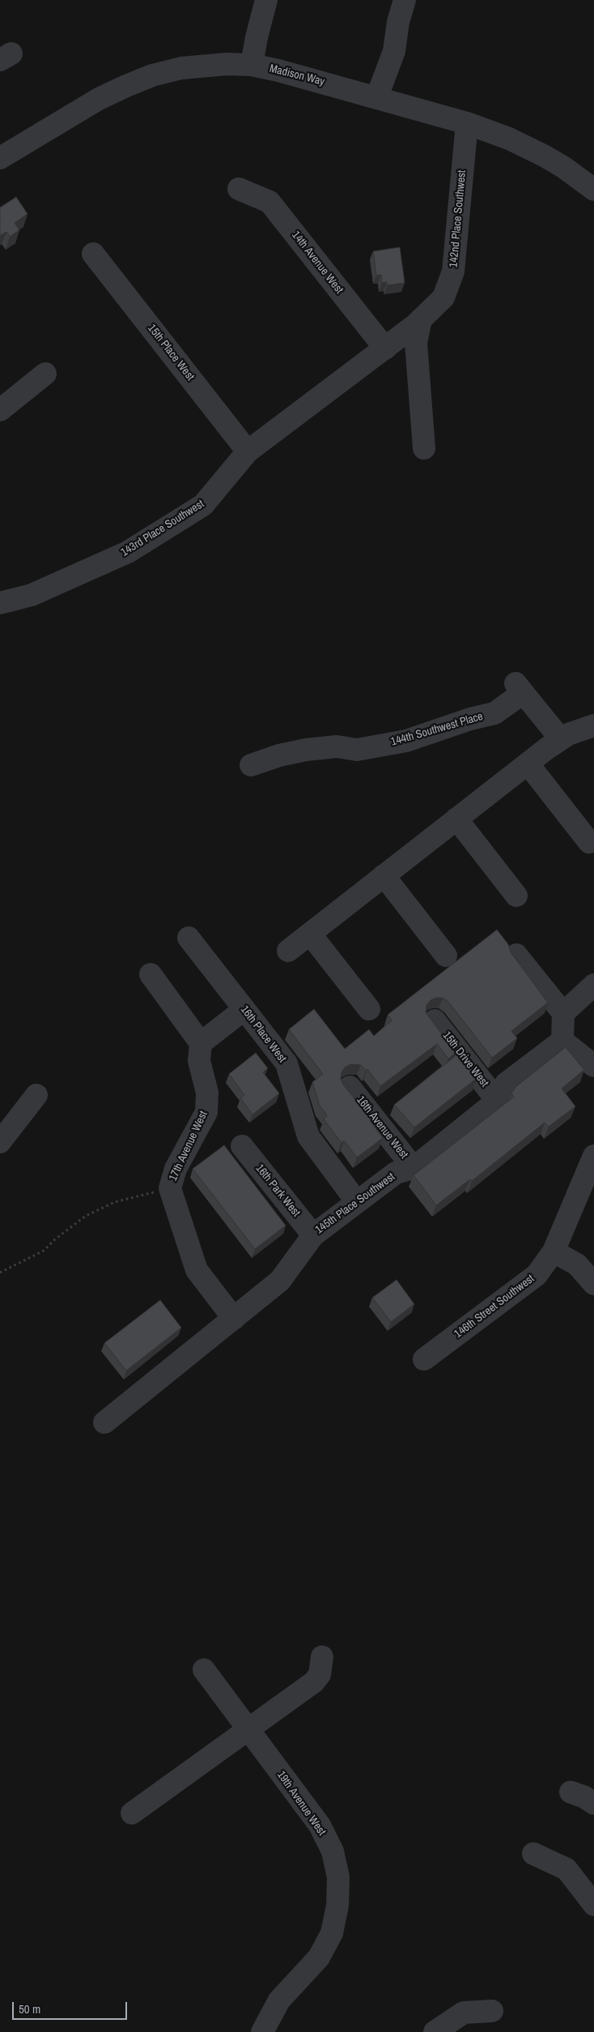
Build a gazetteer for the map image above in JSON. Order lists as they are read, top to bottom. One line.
{"streets":{"street":["Madison Way","142nd Place Southwest","14th Avenue West","15th Place West","143rd Place Southwest","144th Southwest Place","16th Place West","15th Drive West","16th Avenue West","17th Avenue West","16th Park West","145th Place Southwest","146th Street Southwest","19th Avenue West"]},"crossings":[["Madison Way","142nd Place Southwest"],["142nd Place Southwest","143rd Place Southwest"],["14th Avenue West","143rd Place Southwest"],["15th Place West","143rd Place Southwest"],["16th Place West","145th Place Southwest"],["15th Drive West","145th Place Southwest"],["16th Avenue West","145th Place Southwest"],["17th Avenue West","145th Place Southwest"],["16th Park West","145th Place Southwest"]],"scale_bar":"50 m"}
